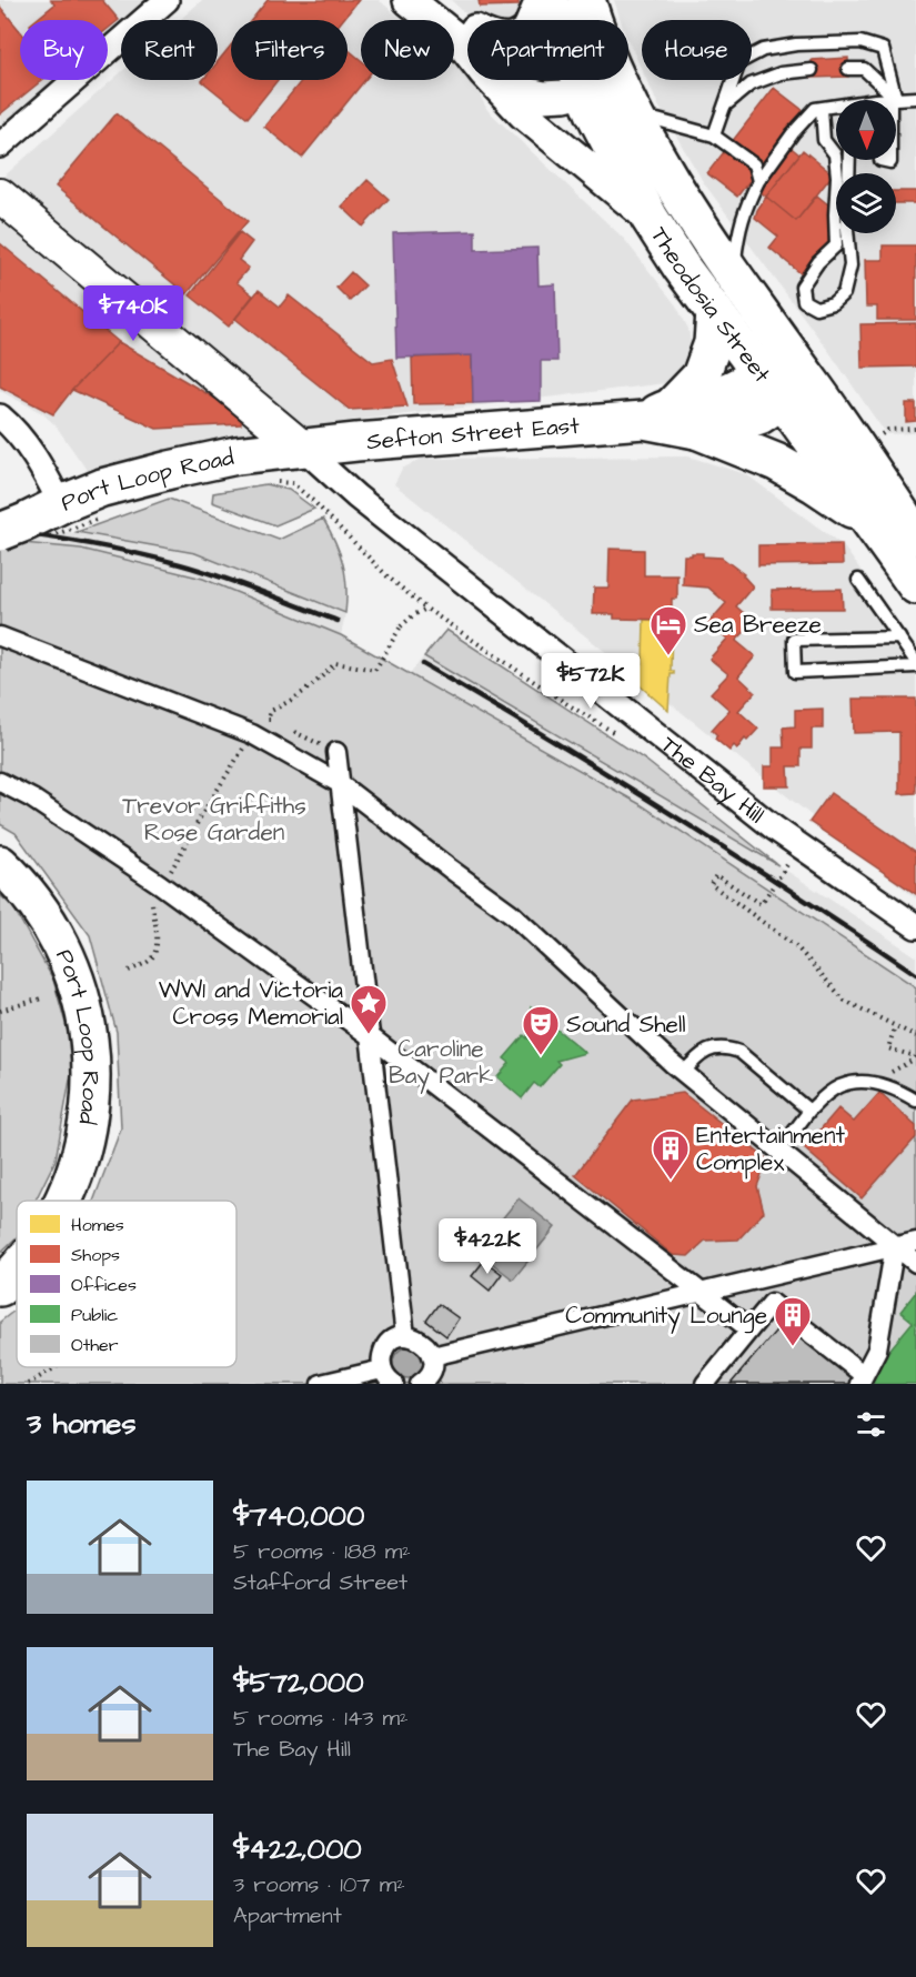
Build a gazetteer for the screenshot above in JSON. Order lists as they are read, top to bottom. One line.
{"streets":{"main road":["Theodosia Street","Sefton Street East","Port Loop Road"],"street":["The Bay Hill"]},"crossings":[["Theodosia Street","Sefton Street East"],["Sefton Street East","Port Loop Road"],["Sefton Street East","The Bay Hill"],["Port Loop Road","The Bay Hill"]],"parks":["Trevor Griffiths Rose Garden","Caroline Bay Park"],"places":{"hotel":["Sea Breeze"],"place":["WW1 and Victoria Cross Memorial"],"theatre":["Sound Shell"],"building":["Entertainment Complex","Community Lounge"]},"legend":["Homes","Shops","Offices","Public","Other"],"north":"bottom","page":{"chip":["Buy","Rent","Filters","New","Apartment","House"],"price":["$740K","$572K","$422K"],"heading":"3 homes","list":[{"name":"$740,000","note":"5 rooms · 188 m² · Stafford Street"},{"name":"$572,000","note":"5 rooms · 143 m² · The Bay Hill"},{"name":"$422,000","note":"3 rooms · 107 m² · Apartment"}]}}
